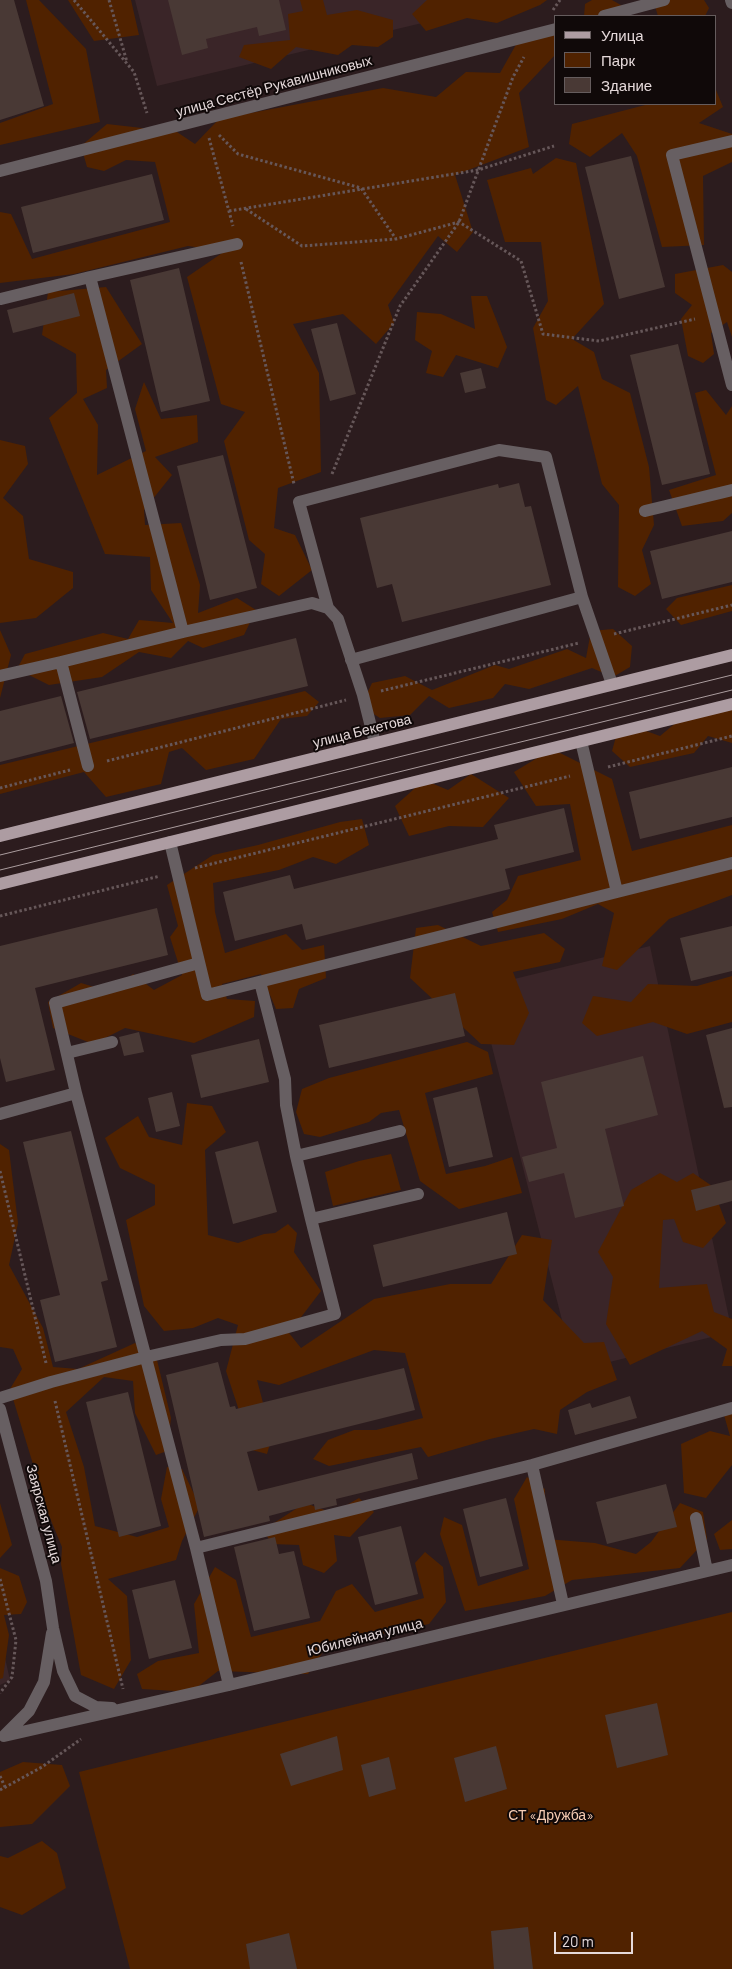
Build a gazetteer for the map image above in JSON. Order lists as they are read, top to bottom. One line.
{"streets":{"main road":["улица Бекетова"],"street":["улица Сестёр Рукавишниковых","Заярская улица","Юбилейная улица"]},"crossings":[["Заярская улица","Юбилейная улица"]],"parks":["СТ «Дружба»"],"legend":["Улица","Парк","Здание"],"scale_bar":"20 m"}
